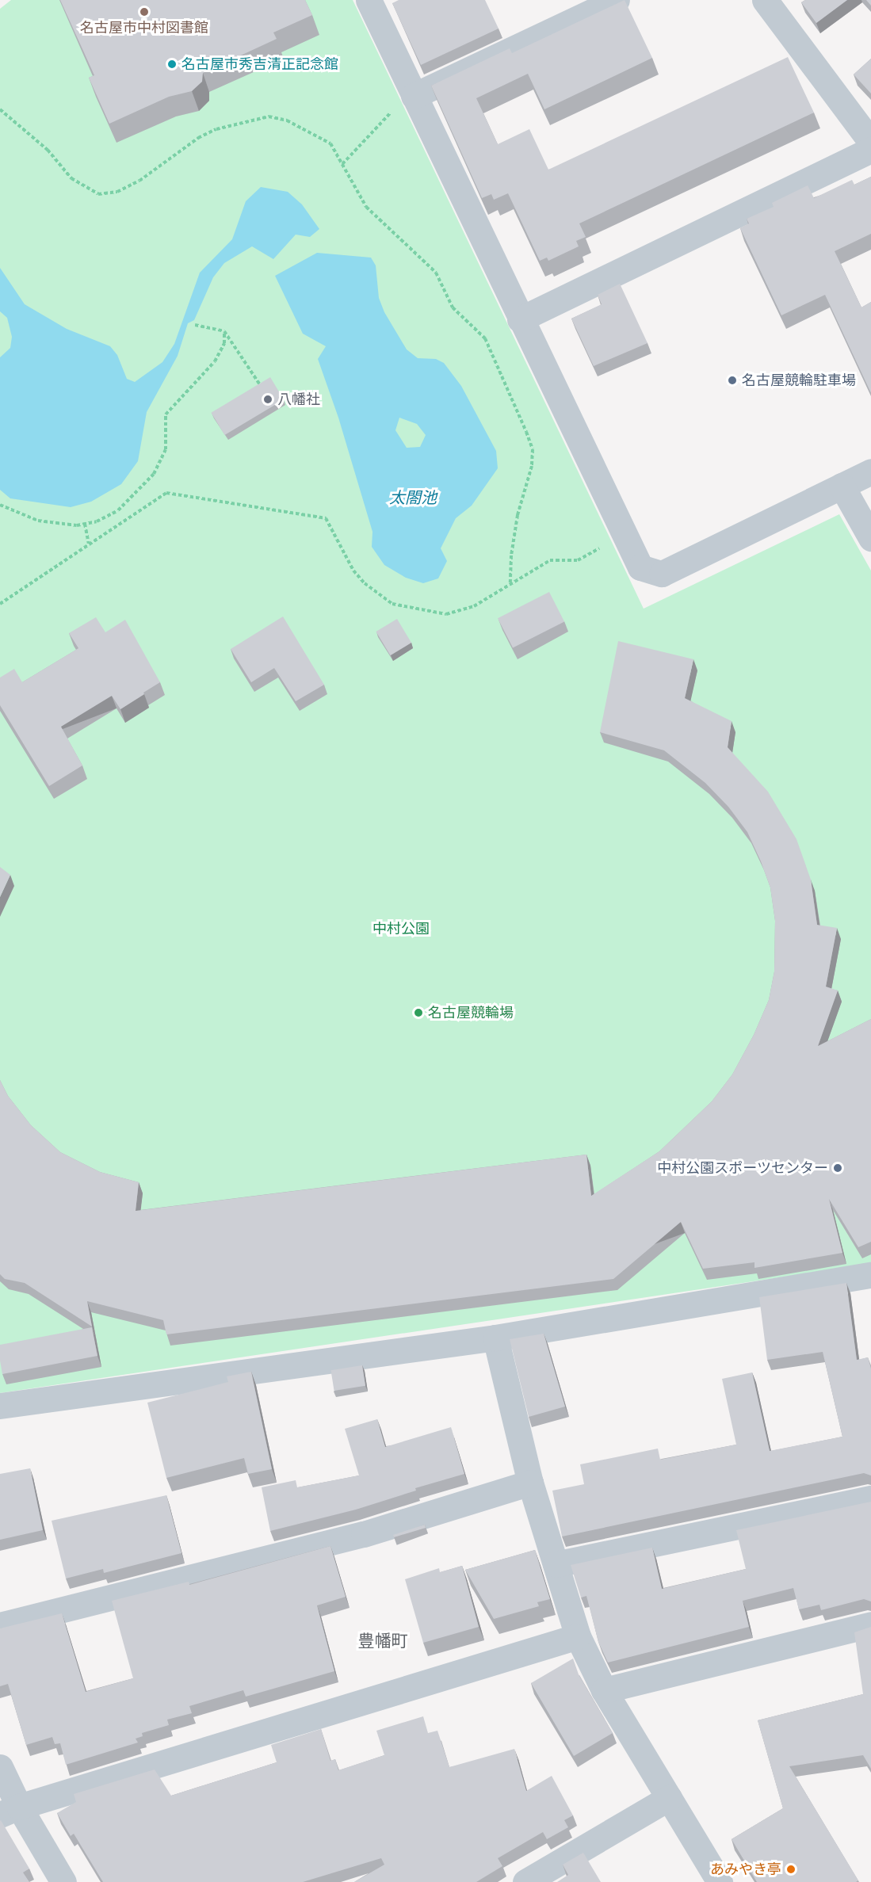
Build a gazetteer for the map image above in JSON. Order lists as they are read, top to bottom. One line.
{"districts":["豊幡町"],"water":["太閤池"],"parks":["中村公園"],"places":["名古屋市中村図書館","名古屋市秀吉清正記念館","名古屋競輪駐車場","八幡社","名古屋競輪場","中村公園スポーツセンター","あみやき亭"]}
